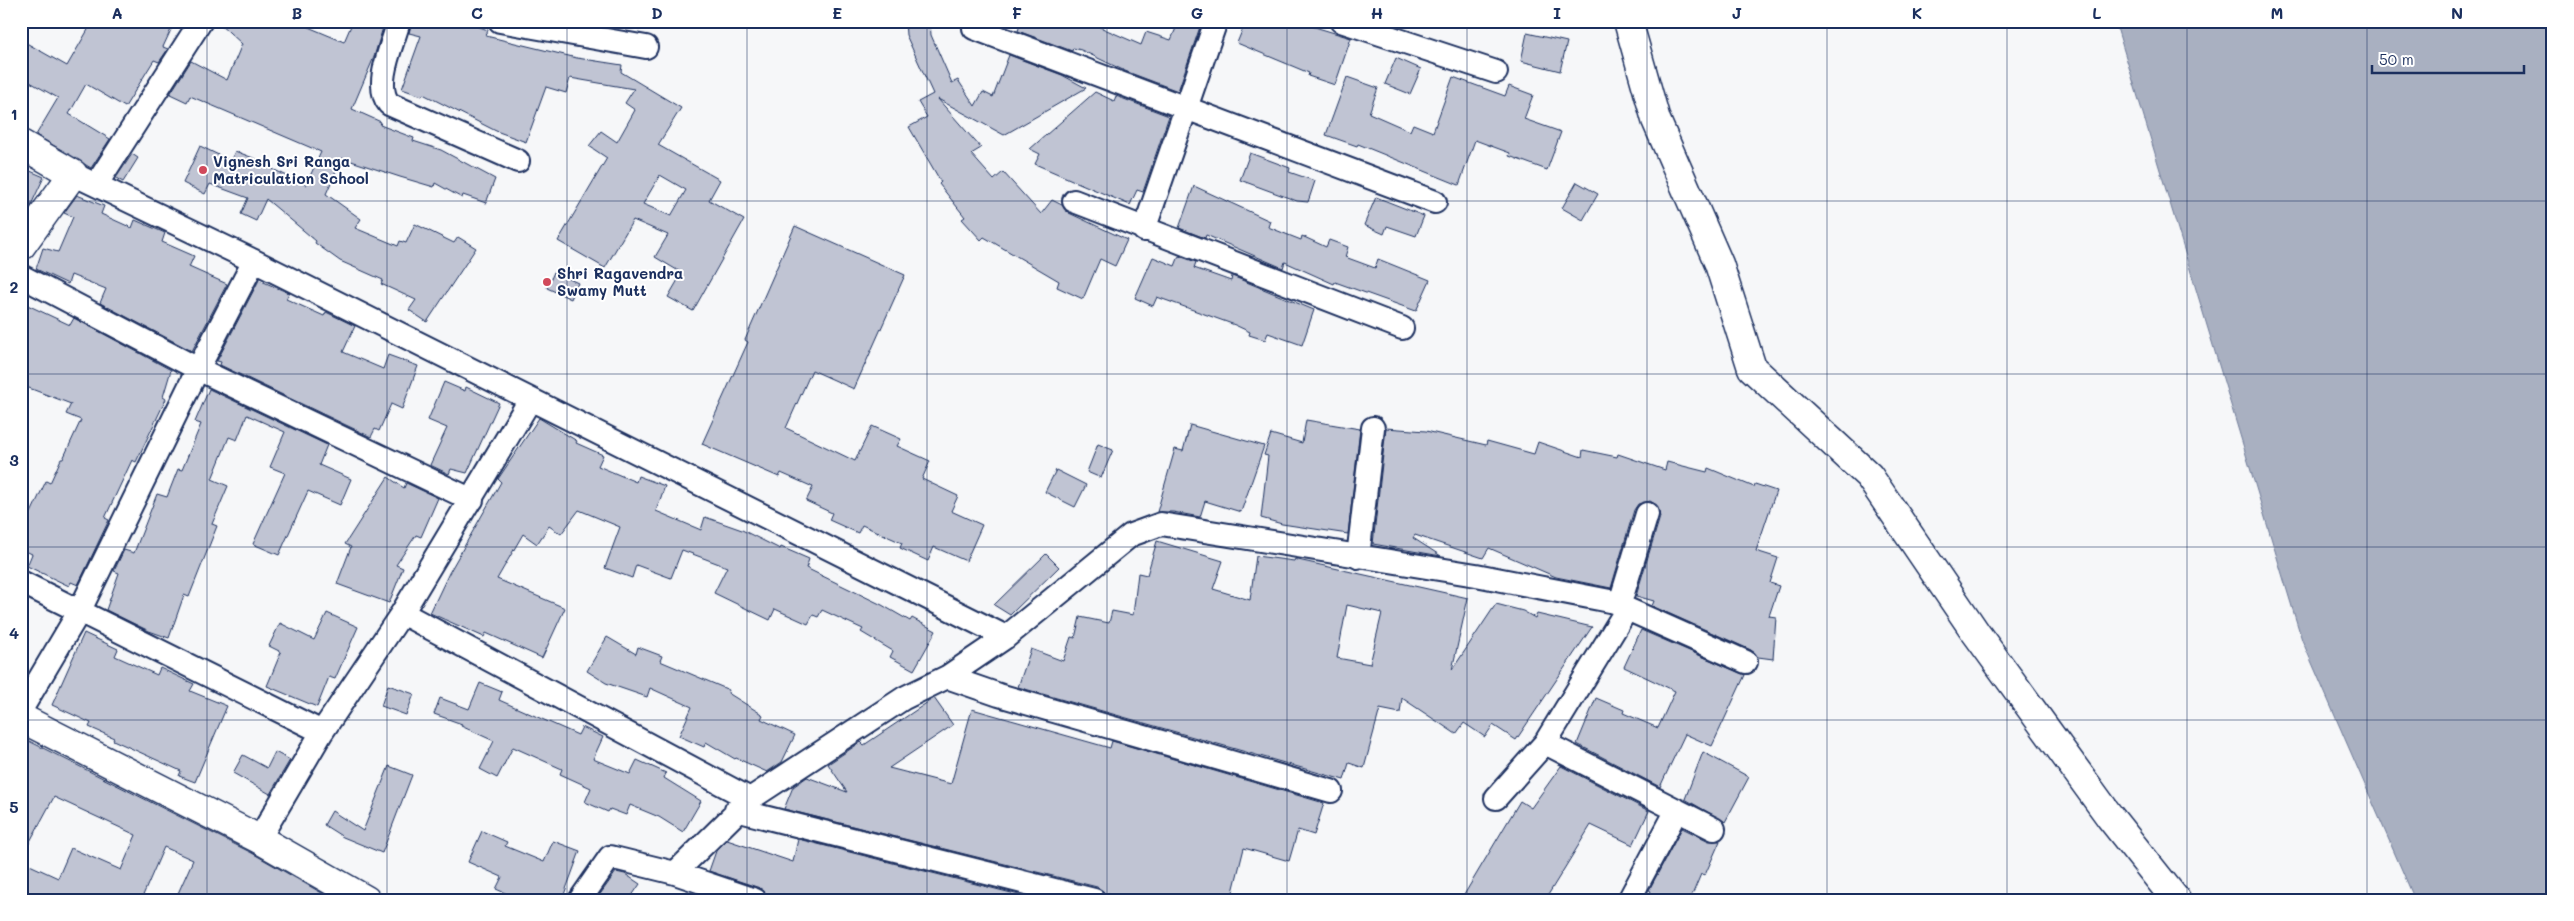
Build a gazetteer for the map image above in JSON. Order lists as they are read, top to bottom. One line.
{"places":["Vignesh Sri Ranga Matriculation School","Shri Ragavendra Swamy Mutt"],"scale_bar":"50 m","grid":{"columns":["A","B","C","D","E","F","G","H","I","J","K","L","M","N"],"rows":["1","2","3","4","5"]}}
